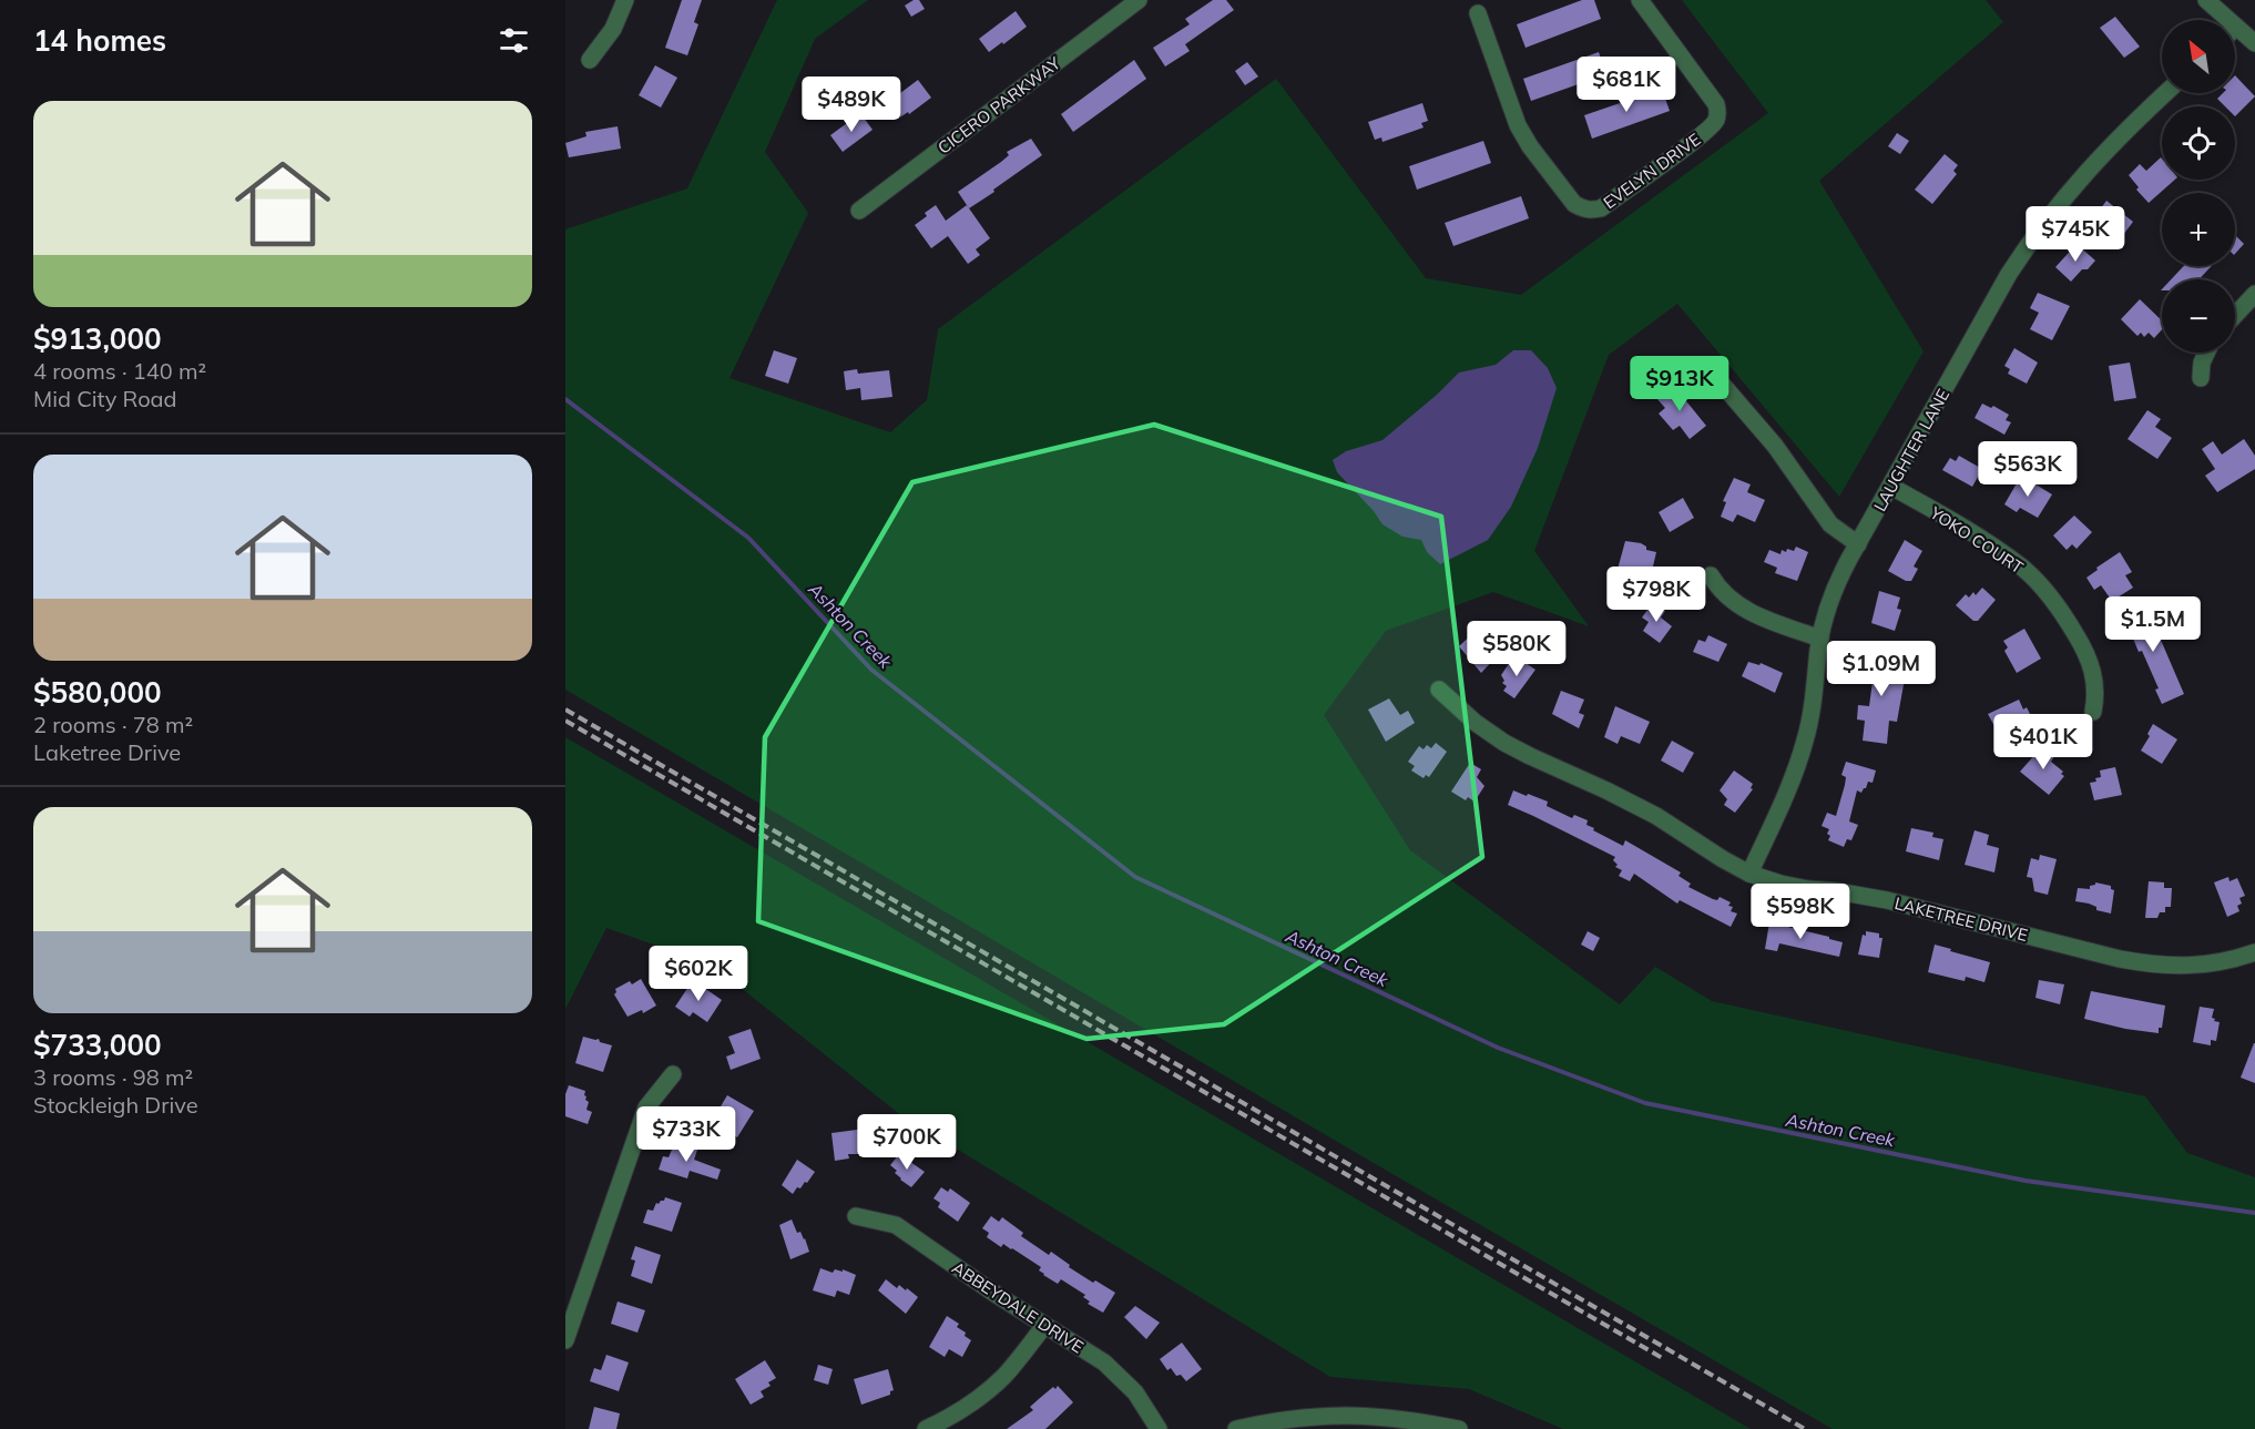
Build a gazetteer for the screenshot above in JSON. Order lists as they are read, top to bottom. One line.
{"streets":{"street":["CICERO PARKWAY","EVELYN DRIVE","LAUGHTER LANE","YOKO COURT","LAKETREE DRIVE","ABBEYDALE DRIVE"]},"crossings":[["LAUGHTER LANE","YOKO COURT"],["LAUGHTER LANE","LAKETREE DRIVE"]],"water":["Ashton Creek"],"north":"top left","page":{"heading":"14 homes","map_buttons":["+","−"],"price":["$681K","$489K","$745K","$913K","$563K","$798K","$1.5M","$580K","$1.09M","$401K","$598K","$602K","$733K","$700K"],"list":[{"name":"$913,000","note":"4 rooms · 140 m² · Mid City Road"},{"name":"$580,000","note":"2 rooms · 78 m² · Laketree Drive"},{"name":"$733,000","note":"3 rooms · 98 m² · Stockleigh Drive"}]}}
